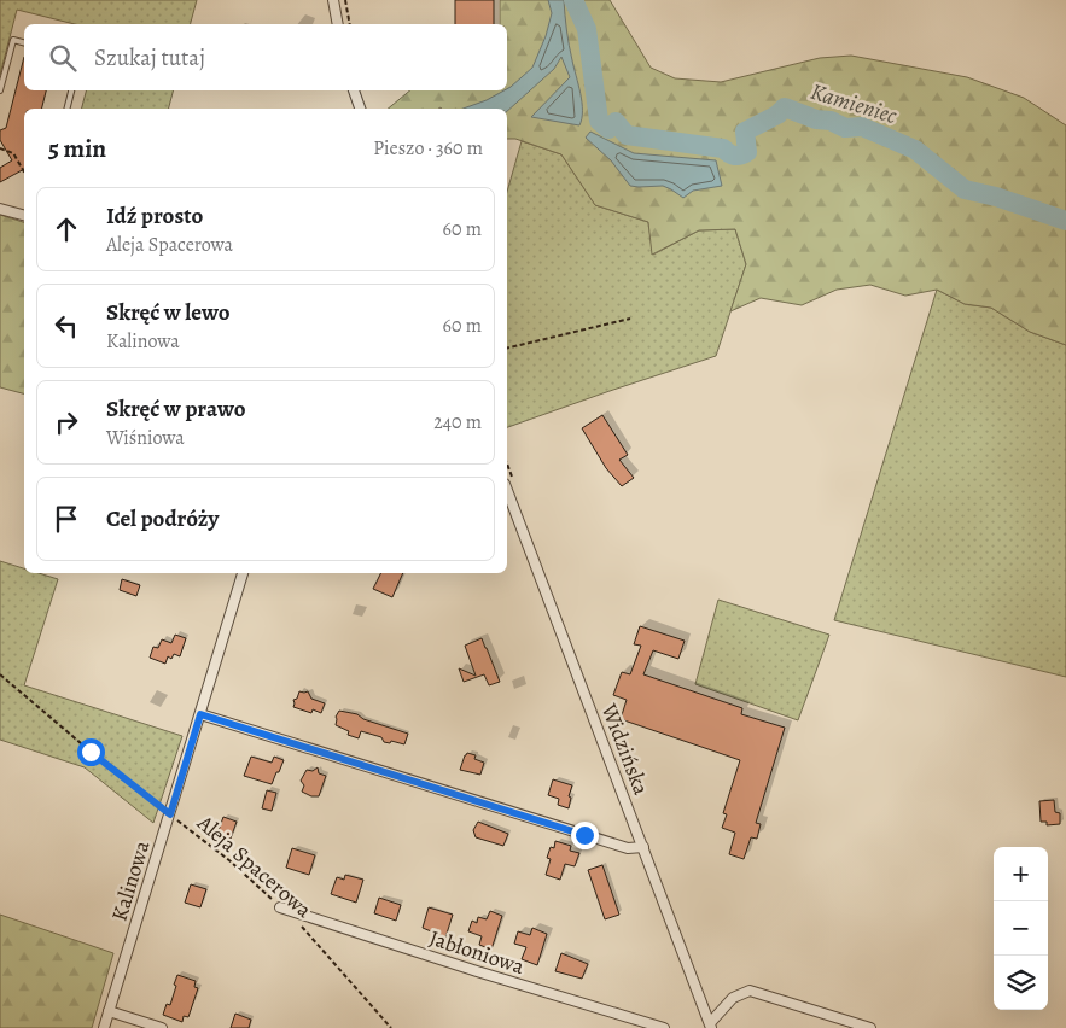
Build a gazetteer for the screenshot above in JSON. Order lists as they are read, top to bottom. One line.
{"streets":{"street":["Widzińska","Kalinowa","Jabłoniowa"],"path":["Aleja Spacerowa"]},"crossings":[["Aleja Spacerowa","Kalinowa"],["Aleja Spacerowa","Jabłoniowa"]],"water":["Kamieniec"],"page":{"search":"Szukaj tutaj","heading":["5 min","Pieszo · 360 m"],"list":[["Idź prosto","Aleja Spacerowa","60 m"],["Skręć w lewo","Kalinowa","60 m"],["Skręć w prawo","Wiśniowa","240 m"],"Cel podróży"],"map_buttons":["+","−"]}}
